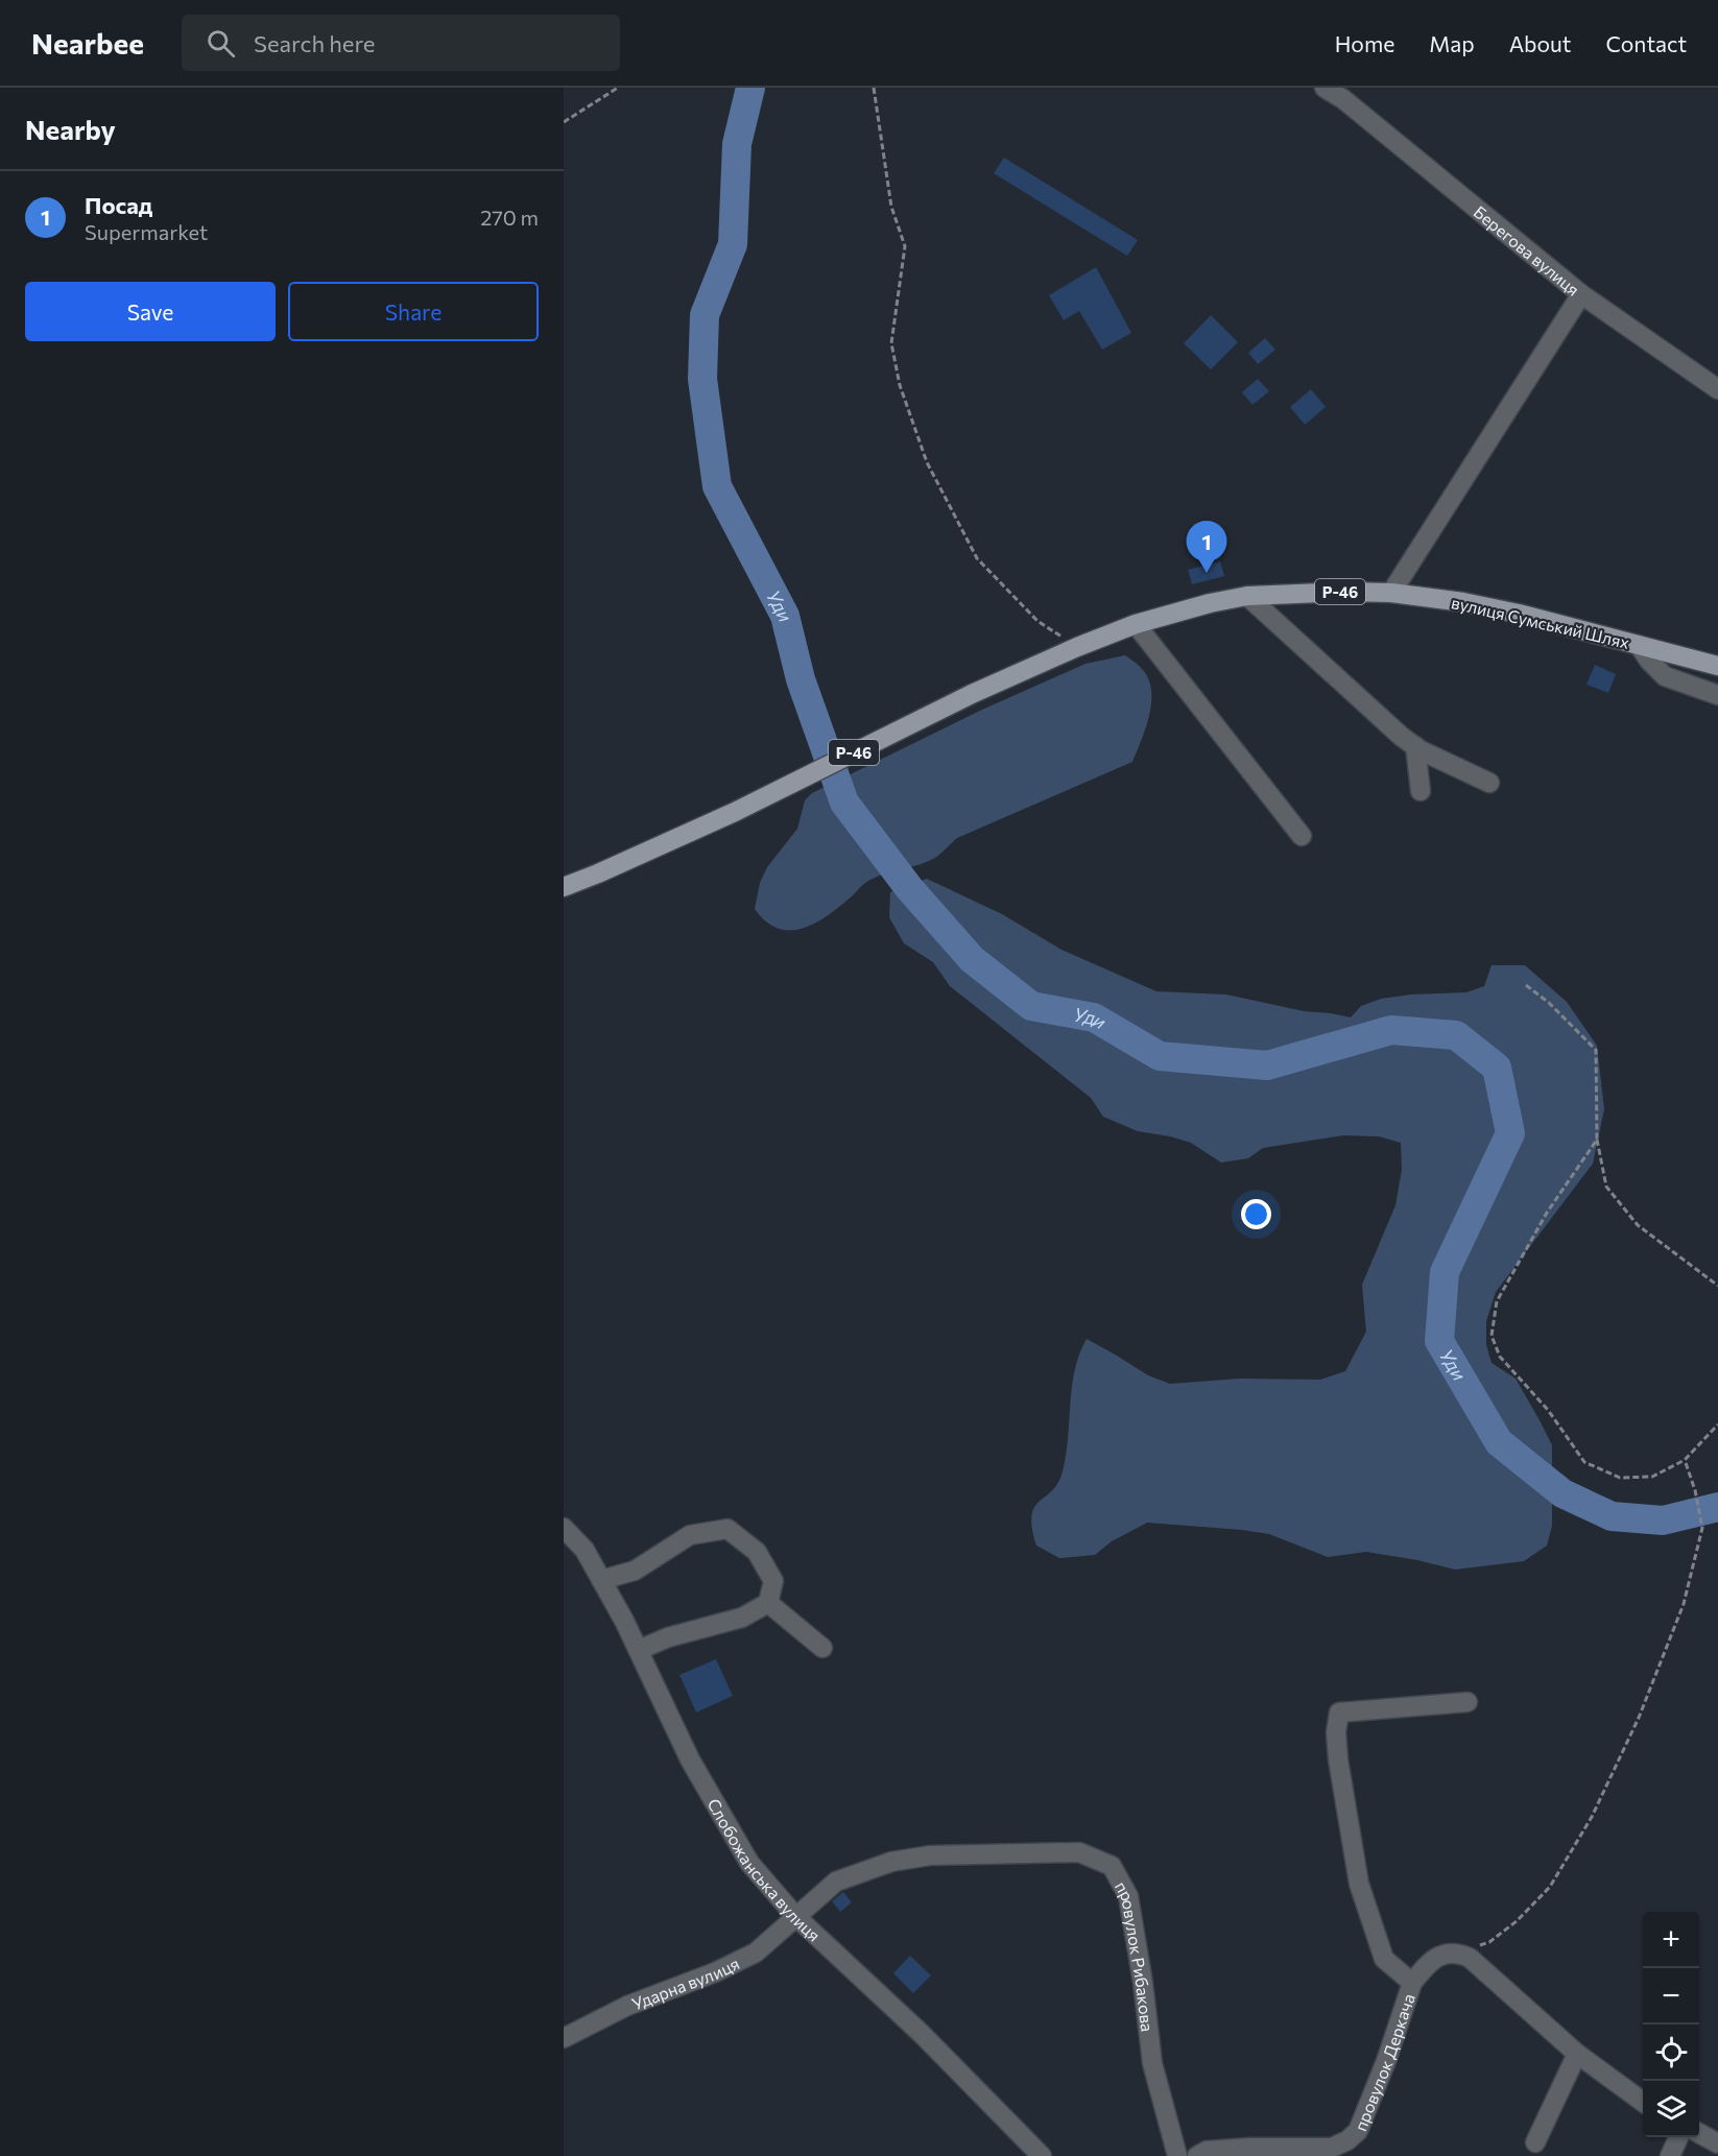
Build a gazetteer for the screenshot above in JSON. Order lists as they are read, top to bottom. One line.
{"streets":{"main road":["Р-46","вулиця Сумський Шлях"],"street":["Берегова вулиця","Слобожанська вулиця","провулок Рибакова","Ударна вулиця","провулок Деркача"]},"crossings":[["Слобожанська вулиця","провулок Рибакова"],["Слобожанська вулиця","Ударна вулиця"],["провулок Рибакова","Ударна вулиця"]],"water":["Уди"],"page":{"header":"Nearbee","search":"Search here","nav":["Home","Map","About","Contact"],"heading":"Nearby","list":[{"mark":"1","name":"Посад","note":"Supermarket","value":"270 m"}],"buttons":["Save","Share"],"pins":"1","map_buttons":["+","−"]}}
